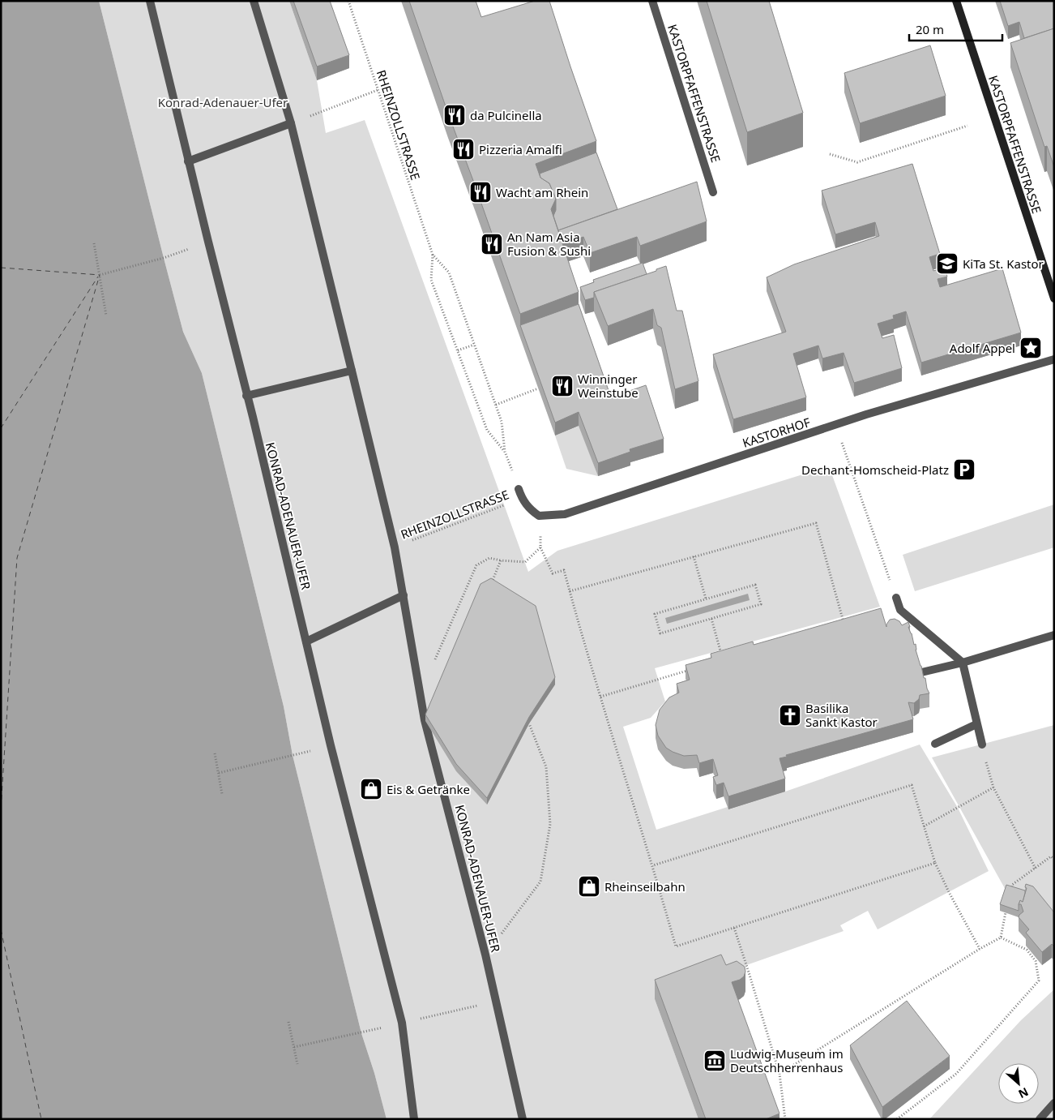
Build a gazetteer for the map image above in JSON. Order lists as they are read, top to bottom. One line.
{"streets":{"street":["KASTORPFAFFENSTRASSE","KASTORHOF","KONRAD-ADENAUER-UFER"],"path":["RHEINZOLLSTRASSE"]},"crossings":[["RHEINZOLLSTRASSE","KONRAD-ADENAUER-UFER"]],"parks":["Konrad-Adenauer-Ufer"],"places":{"restaurant":["da Pulcinella","Pizzeria Amalfi","Wacht am Rhein","An Nam Asia Fusion & Sushi","Winninger Weinstube"],"school or university":["KiTa St. Kastor"],"place":["Adolf Appel"],"parking":["Dechant-Homscheid-Platz"],"church":["Basilika Sankt Kastor"],"shop":["Eis & Getränke","Rheinseilbahn"],"museum":["Ludwig-Museum im Deutschherrenhaus"]},"scale_bar":"20 m","north":"bottom right"}
